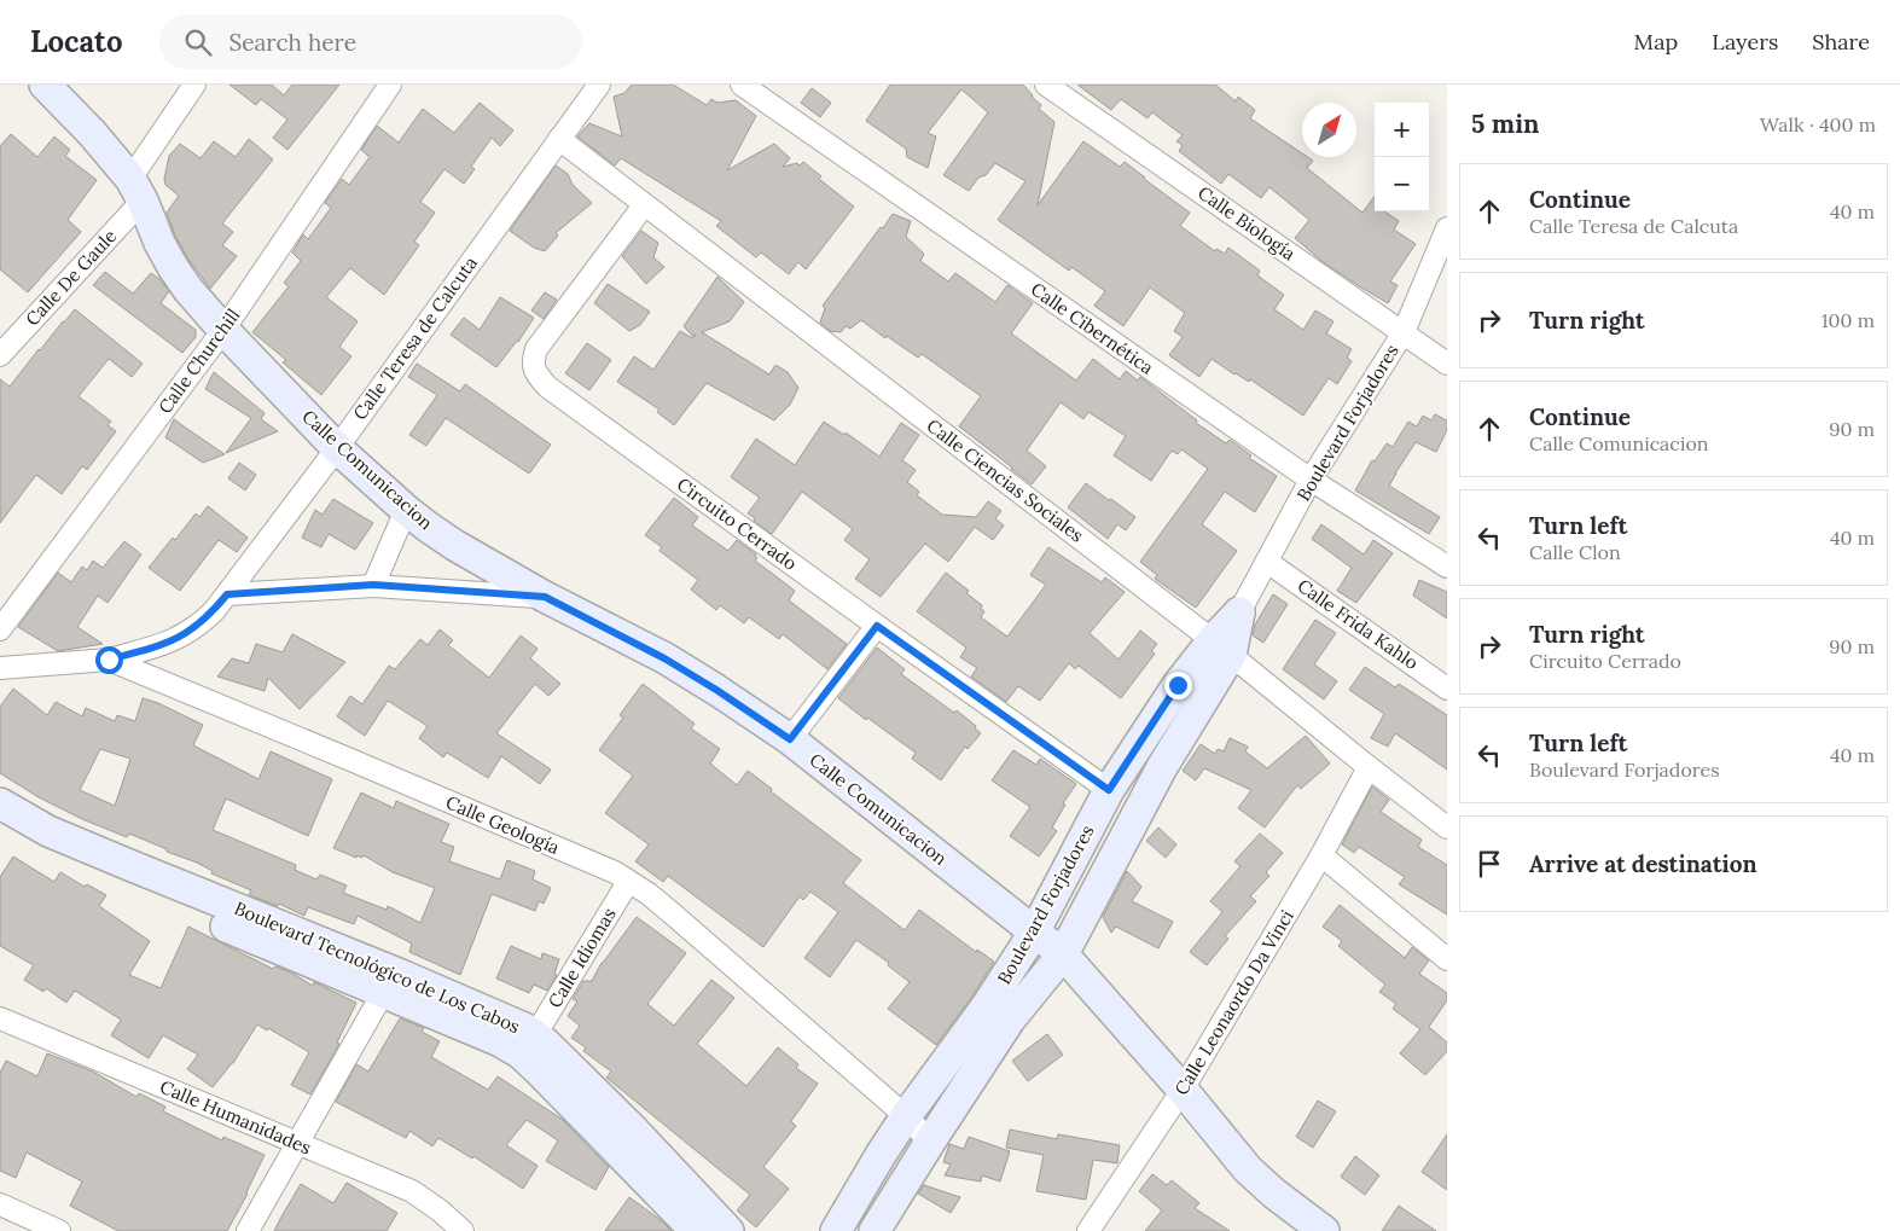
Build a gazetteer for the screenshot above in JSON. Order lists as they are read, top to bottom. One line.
{"streets":{"street":["Calle Biología","Calle De Gaule","Calle Cibernética","Calle Teresa de Calcuta","Calle Churchill","Boulevard Forjadores","Calle Comunicacion","Calle Ciencias Sociales","Circuito Cerrado","Calle Frida Kahlo","Calle Geología","Calle Idiomas","Boulevard Tecnológico de Los Cabos","Calle Leonaordo Da Vinci","Calle Humanidades"]},"crossings":[["Calle Biología","Boulevard Forjadores"],["Calle De Gaule","Calle Comunicacion"],["Calle Cibernética","Boulevard Forjadores"],["Calle Teresa de Calcuta","Calle Comunicacion"],["Calle Teresa de Calcuta","Calle Ciencias Sociales"],["Calle Teresa de Calcuta","Calle Geología"],["Calle Churchill","Calle Comunicacion"],["Boulevard Forjadores","Calle Comunicacion"],["Boulevard Forjadores","Calle Ciencias Sociales"],["Boulevard Forjadores","Circuito Cerrado"],["Boulevard Forjadores","Calle Frida Kahlo"],["Boulevard Forjadores","Calle Geología"],["Calle Comunicacion","Calle Leonaordo Da Vinci"],["Calle Ciencias Sociales","Circuito Cerrado"],["Calle Ciencias Sociales","Calle Leonaordo Da Vinci"],["Calle Geología","Calle Idiomas"],["Calle Idiomas","Boulevard Tecnológico de Los Cabos"]],"north":"top right","page":{"header":"Locato","search":"Search here","nav":["Map","Layers","Share"],"heading":["5 min","Walk · 400 m"],"map_buttons":["+","−"],"list":[["Continue","Calle Teresa de Calcuta","40 m"],["Turn right","100 m"],["Continue","Calle Comunicacion","90 m"],["Turn left","Calle Clon","40 m"],["Turn right","Circuito Cerrado","90 m"],["Turn left","Boulevard Forjadores","40 m"],"Arrive at destination"]}}
